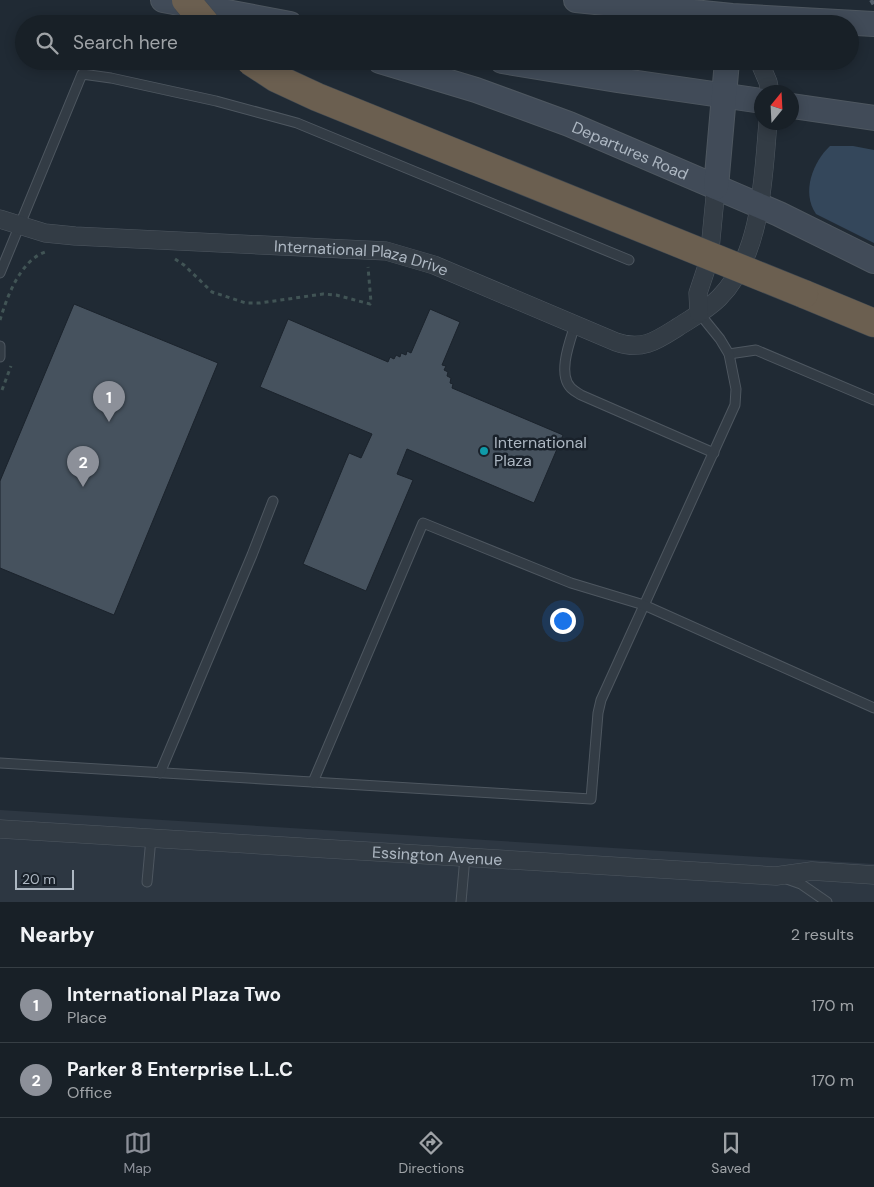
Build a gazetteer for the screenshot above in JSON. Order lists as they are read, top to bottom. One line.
{"streets":{"street":["Departures Road","International Plaza Drive","Essington Avenue"]},"crossings":[["Departures Road","International Plaza Drive"]],"places":["International Plaza"],"scale_bar":"20 m","north":"top","page":{"search":"Search here","pins":["1","2"],"scale":"20 m","heading":["Nearby","2 results"],"list":[{"mark":"1","name":"International Plaza Two","note":"Place","value":"170 m"},{"mark":"2","name":"Parker 8 Enterprise L.L.C","note":"Office","value":"170 m"}],"nav":["Map","Directions","Saved"]}}
